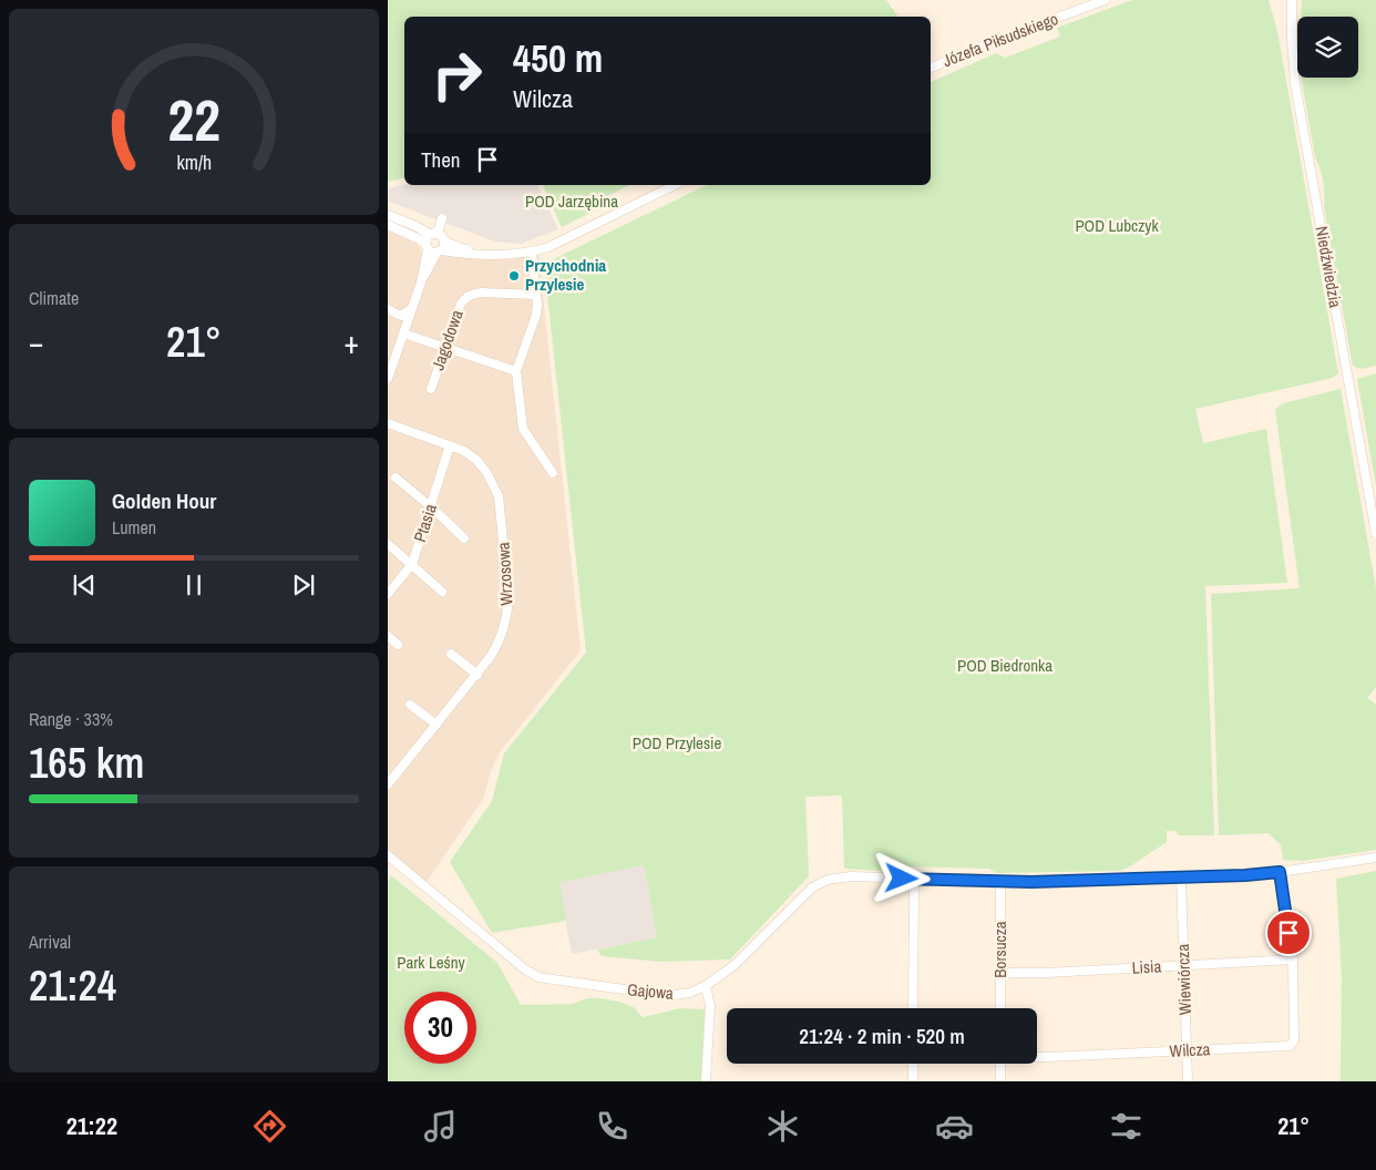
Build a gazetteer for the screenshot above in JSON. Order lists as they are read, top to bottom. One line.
{"streets":{"street":["Józefa Piłsudskiego","Niedźwiedzia","Jagodowa","Ptasia","Wrzosowa","Borsucza","Lisia","Wiewiórcza","Gajowa","Wilcza"]},"crossings":[["Ptasia","Wrzosowa"],["Borsucza","Lisia"],["Lisia","Wiewiórcza"],["Lisia","Wilcza"],["Wiewiórcza","Wilcza"]],"parks":["POD Jarzębina","POD Lubczyk","POD Biedronka","POD Przylesie","Park Leśny"],"places":["Przychodnia Przylesie"],"page":{"turn":["450 m","Wilcza"],"then":"Then","tile":["Climate",["Range · 33%","165 km"],["Arrival","21:24"]],"heat":["−","21°","+"],"song":["Golden Hour","Lumen"],"limit":"30","trip":"21:24 · 2 min · 520 m","tabs":["21:22","21°"],"gauge":["22","km/h"]}}
